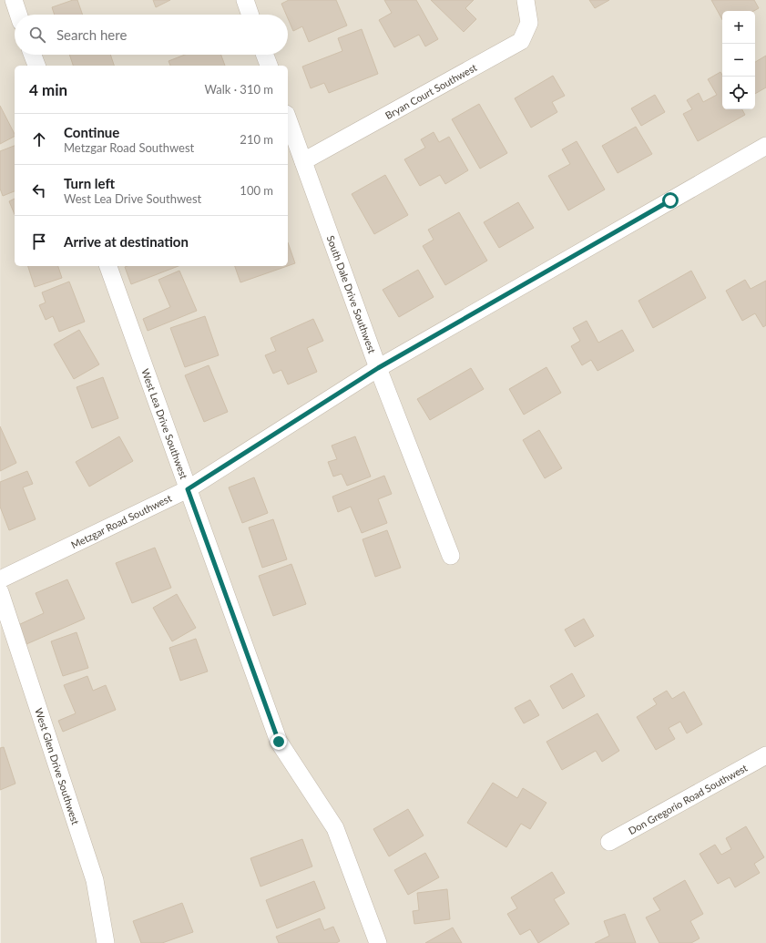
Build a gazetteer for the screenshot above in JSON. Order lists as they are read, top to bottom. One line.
{"streets":{"street":["Bryan Court Southwest","South Dale Drive Southwest","West Lea Drive Southwest","Metzgar Road Southwest","West Glen Drive Southwest","Don Gregorio Road Southwest"]},"crossings":[["Bryan Court Southwest","South Dale Drive Southwest"],["South Dale Drive Southwest","Metzgar Road Southwest"],["West Lea Drive Southwest","Metzgar Road Southwest"]],"page":{"map_buttons":["+","−"],"search":"Search here","heading":["4 min","Walk · 310 m"],"list":[["Continue","Metzgar Road Southwest","210 m"],["Turn left","West Lea Drive Southwest","100 m"],"Arrive at destination"]}}
